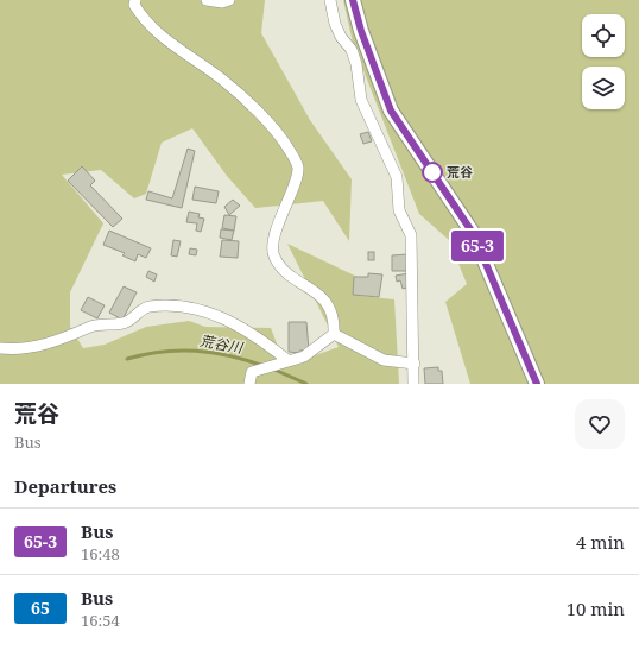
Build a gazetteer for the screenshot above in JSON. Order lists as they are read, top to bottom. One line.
{"water":["荒谷川"],"places":["荒谷"],"lines":["bus line 65-3"],"page":{"on_map":"65-3","heading":[["荒谷","Bus"],"Departures"],"list":[{"mark":"65-3","name":"Bus","note":"16:48","value":"4 min"},{"mark":"65","name":"Bus","note":"16:54","value":"10 min"}]}}
